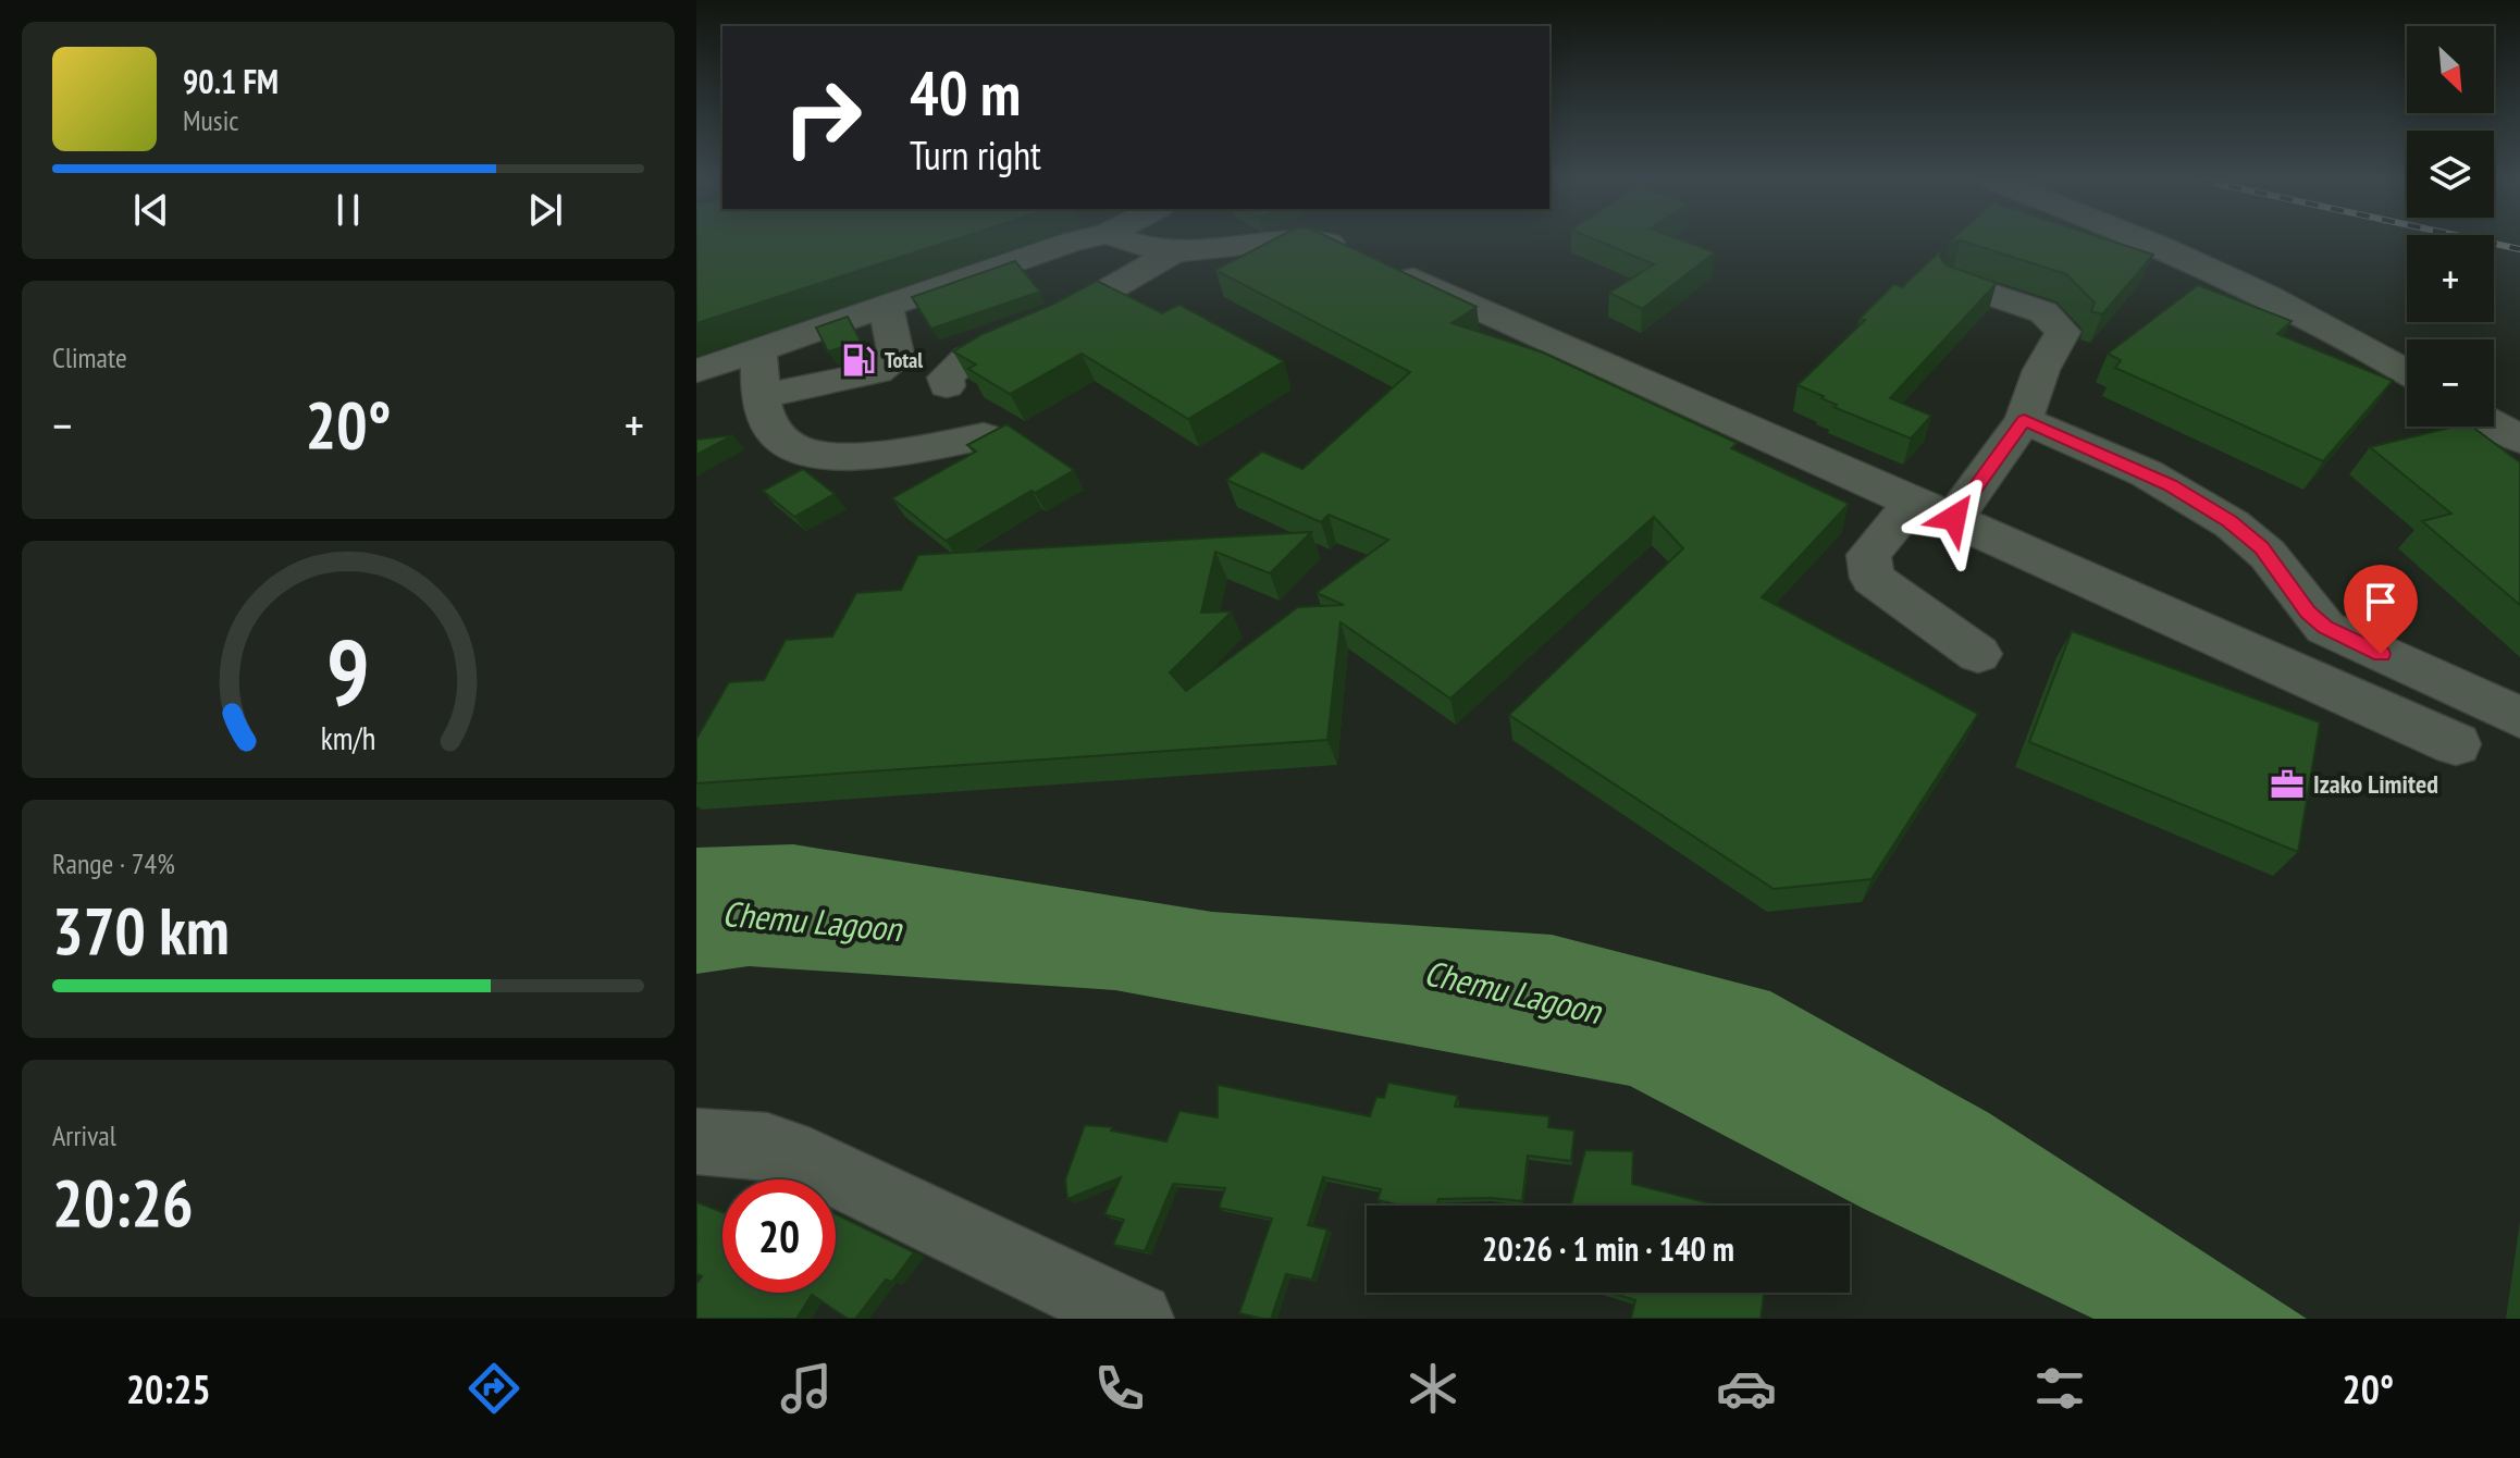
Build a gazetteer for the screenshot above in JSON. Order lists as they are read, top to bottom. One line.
{"water":["Chemu Lagoon"],"places":{"fuel station":["Total"],"office":["Izako Limited"]},"north":"bottom right","page":{"map_buttons":["+","−"],"turn":["40 m","Turn right"],"song":["90.1 FM","Music"],"tile":["Climate",["Range · 74%","370 km"],["Arrival","20:26"]],"heat":["−","20°","+"],"limit":"20","trip":"20:26 · 1 min · 140 m","tabs":["20:25","20°"],"gauge":["9","km/h"]}}
